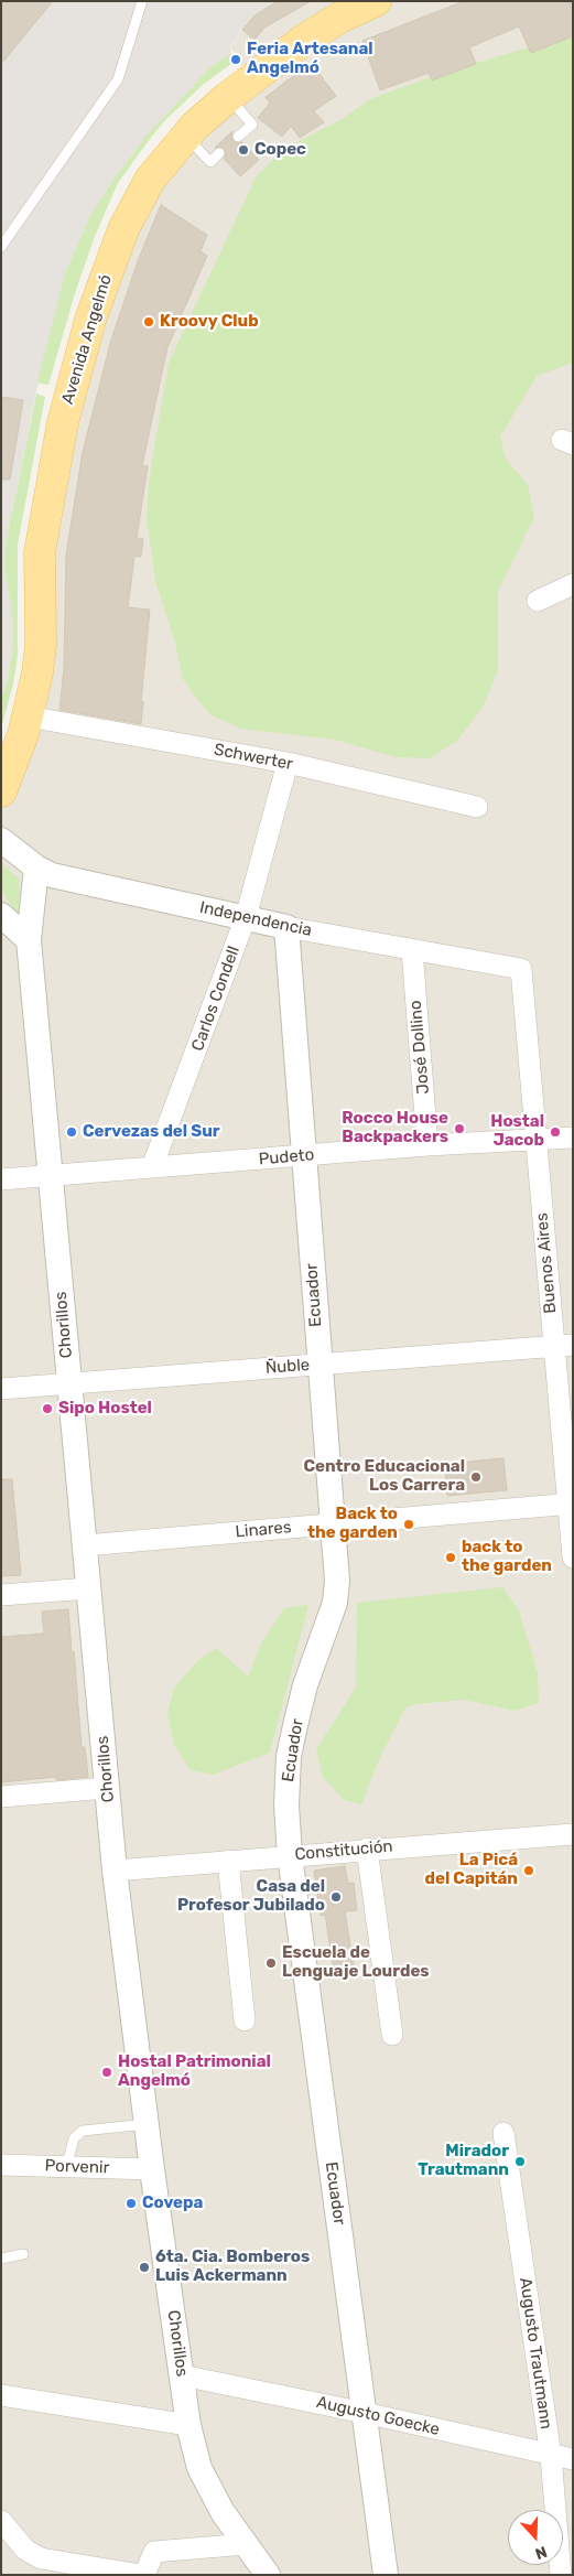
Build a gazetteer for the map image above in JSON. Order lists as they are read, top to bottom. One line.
{"streets":{"main road":["Avenida Angelmó"],"street":["Schwerter","Independencia","Carlos Condell","José Dollino","Pudeto","Buenos Aires","Ecuador","Chorillos","Ñuble","Linares","Constitución","Porvenir","Augusto Trautmann","Augusto Goecke"]},"crossings":[["Avenida Angelmó","Schwerter"],["Schwerter","Carlos Condell"],["Independencia","Carlos Condell"],["Independencia","José Dollino"],["Independencia","Buenos Aires"],["Independencia","Ecuador"],["Independencia","Chorillos"],["Carlos Condell","Pudeto"],["José Dollino","Pudeto"],["Pudeto","Buenos Aires"],["Pudeto","Ecuador"],["Pudeto","Chorillos"],["Buenos Aires","Ñuble"],["Buenos Aires","Linares"],["Ecuador","Ñuble"],["Ecuador","Linares"],["Ecuador","Constitución"],["Ecuador","Augusto Goecke"],["Chorillos","Ñuble"],["Chorillos","Linares"],["Chorillos","Constitución"],["Chorillos","Porvenir"],["Chorillos","Augusto Goecke"],["Augusto Trautmann","Augusto Goecke"]],"places":["Feria Artesanal Angelmó","Copec","Kroovy Club","Rocco House Backpackers","Cervezas del Sur","Hostal Jacob","Sipo Hostel","Centro Educacional Los Carrera","Back to the garden","back to the garden","La Picá del Capitán","Casa del Profesor Jubilado","Escuela de Lenguaje Lourdes","Hostal Patrimonial Angelmó","Mirador Trautmann","Covepa","6ta. Cia. Bomberos Luis Ackermann"],"north":"bottom"}
